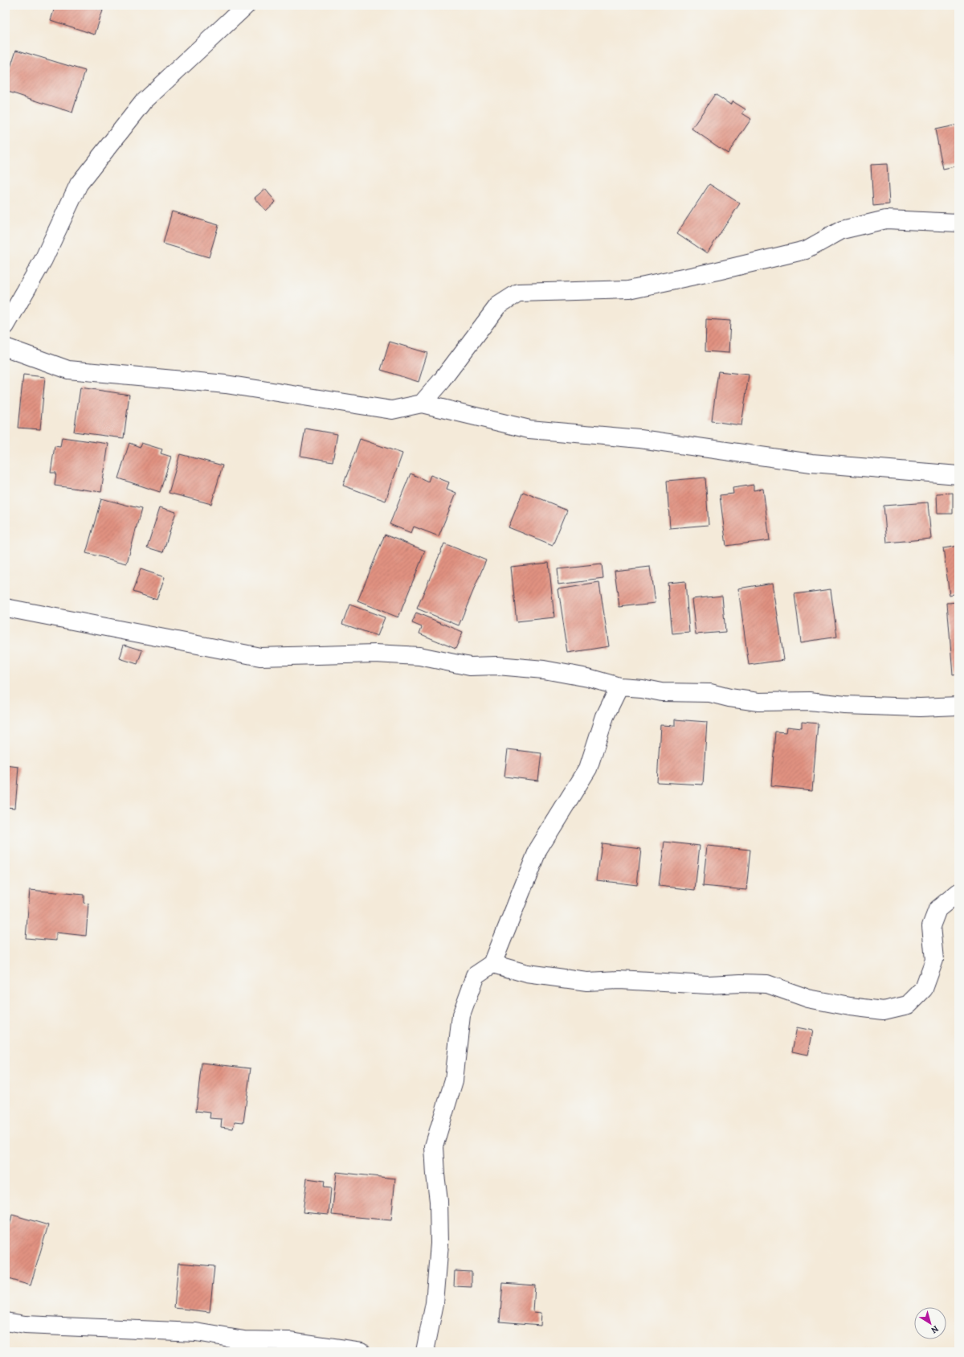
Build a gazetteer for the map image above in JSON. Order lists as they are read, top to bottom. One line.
{"north":"bottom right"}
